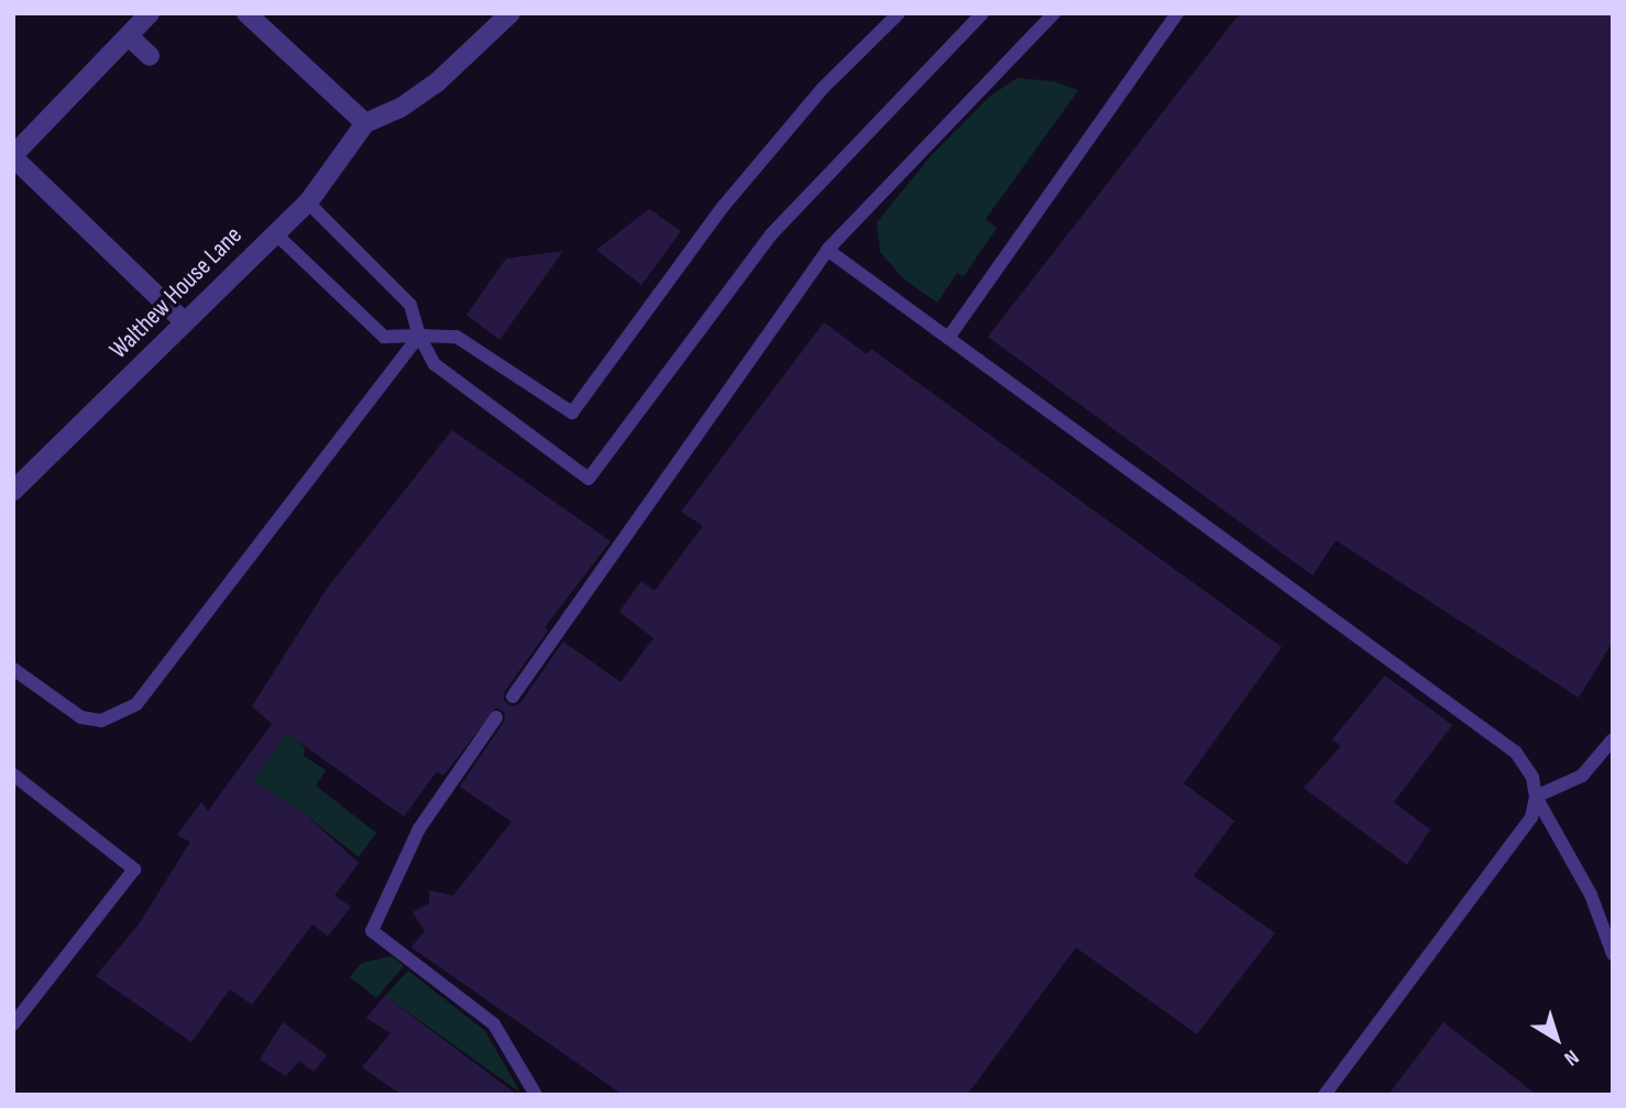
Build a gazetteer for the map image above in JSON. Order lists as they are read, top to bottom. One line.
{"streets":{"street":["Walthew House Lane"]},"north":"bottom right"}
